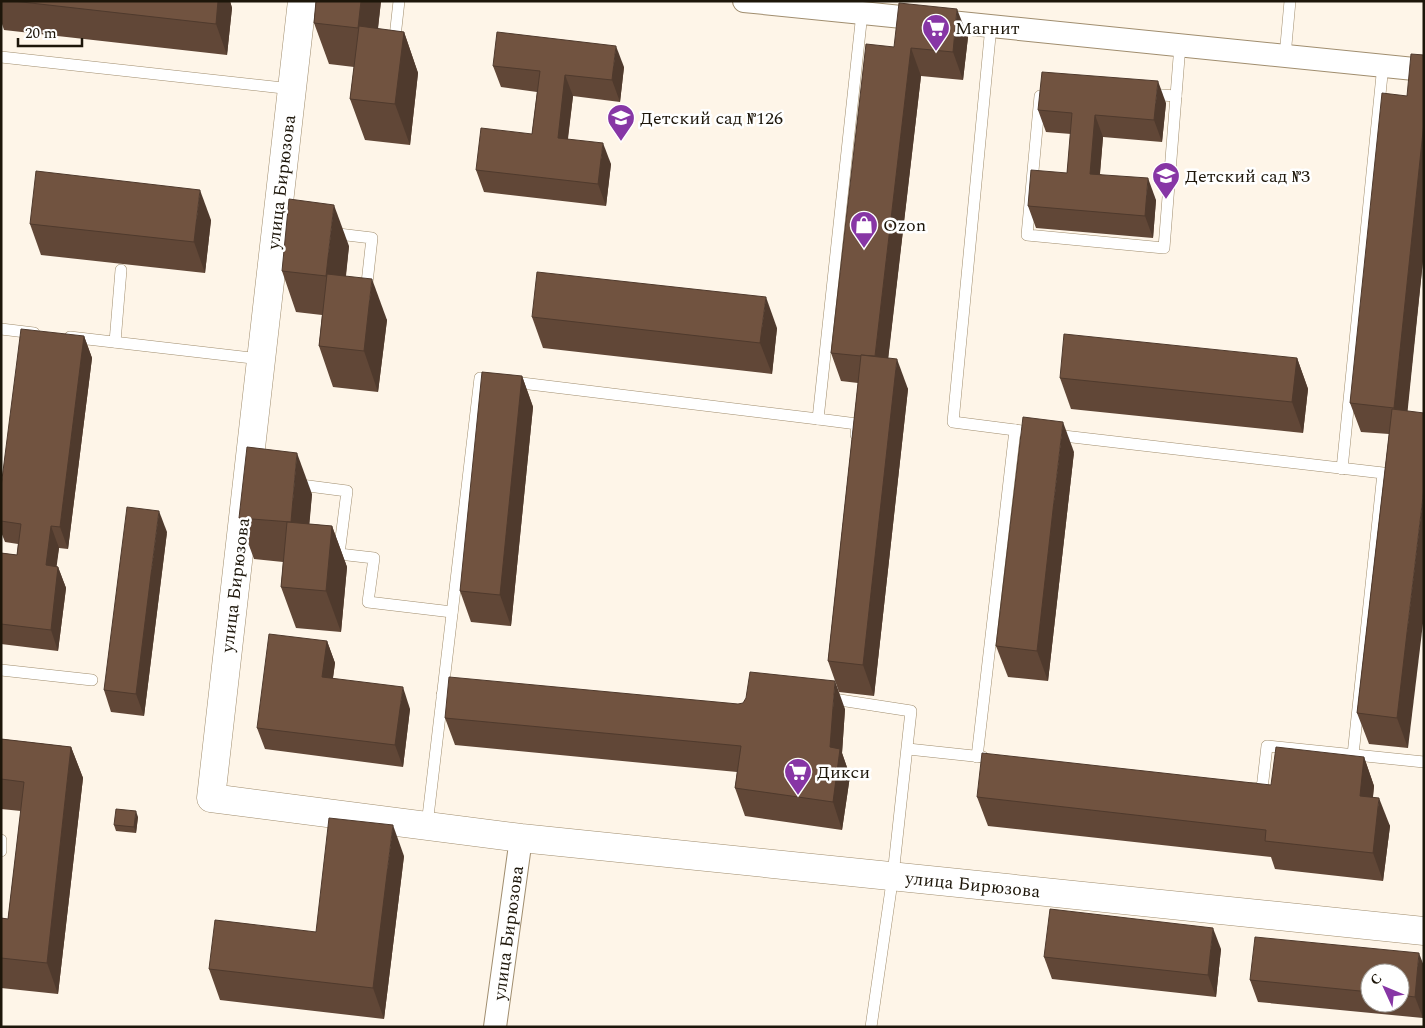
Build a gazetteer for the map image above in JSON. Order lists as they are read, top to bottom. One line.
{"streets":{"street":["улица Бирюзова"]},"places":{"supermarket":["Магнит","Дикси"],"school or university":["Детский сад №126","Детский сад №3"],"shop":["Ozon"]},"scale_bar":"20 m","north":"top left"}
